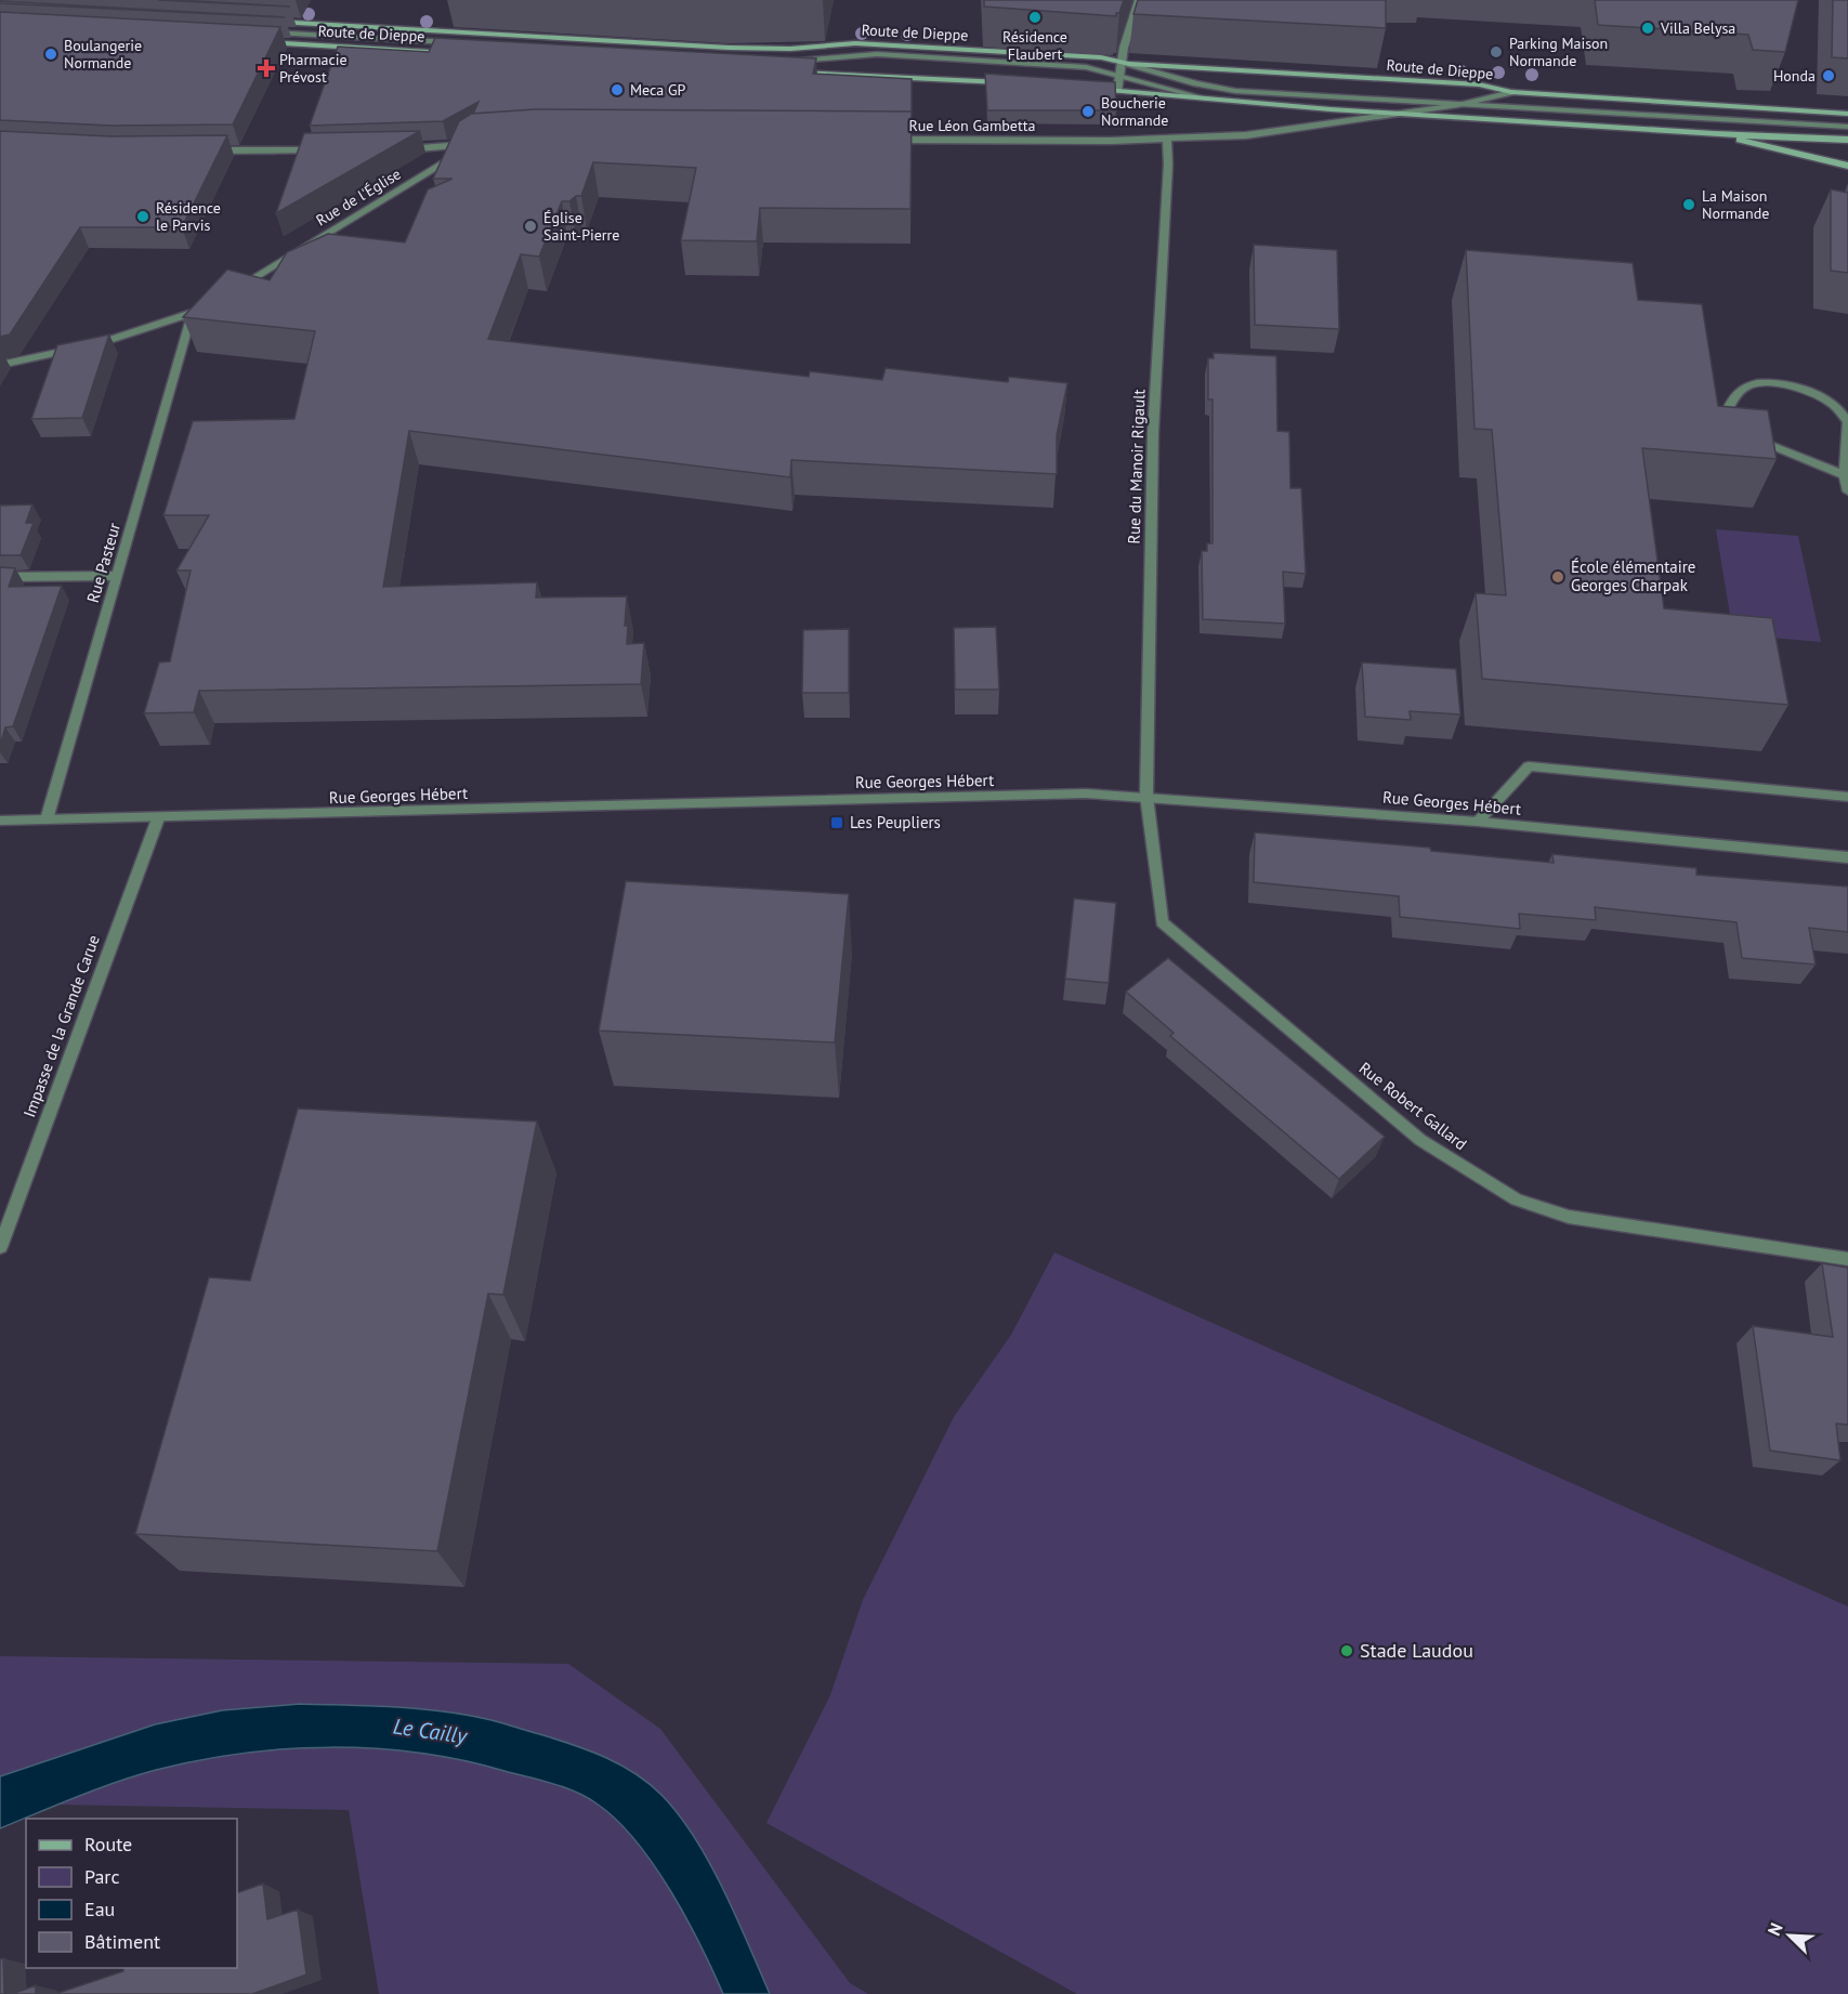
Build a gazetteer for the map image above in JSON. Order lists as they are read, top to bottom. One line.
{"streets":{"main road":["Route de Dieppe"],"street":["Rue Léon Gambetta","Rue de l'Église","Rue du Manoir Rigault","Rue Pasteur","Rue Georges Hébert","Impasse de la Grande Carue","Rue Robert Gallard"]},"crossings":[["Route de Dieppe","Rue Léon Gambetta"],["Rue Léon Gambetta","Rue du Manoir Rigault"],["Rue du Manoir Rigault","Rue Georges Hébert"],["Rue du Manoir Rigault","Rue Robert Gallard"],["Rue Pasteur","Rue Georges Hébert"],["Rue Georges Hébert","Impasse de la Grande Carue"],["Rue Georges Hébert","Rue Robert Gallard"]],"water":["Le Cailly"],"places":{"other":["Résidence Flaubert","Villa Belysa","Parking Maison Normande","Boulangerie Normande","Honda","Meca GP","Boucherie Normande","La Maison Normande","Résidence le Parvis","Église Saint-Pierre","École élémentaire Georges Charpak","Stade Laudou"],"health":["Pharmacie Prévost"],"transit":["Les Peupliers"]},"legend":["Route","Parc","Eau","Bâtiment"],"north":"top left"}
